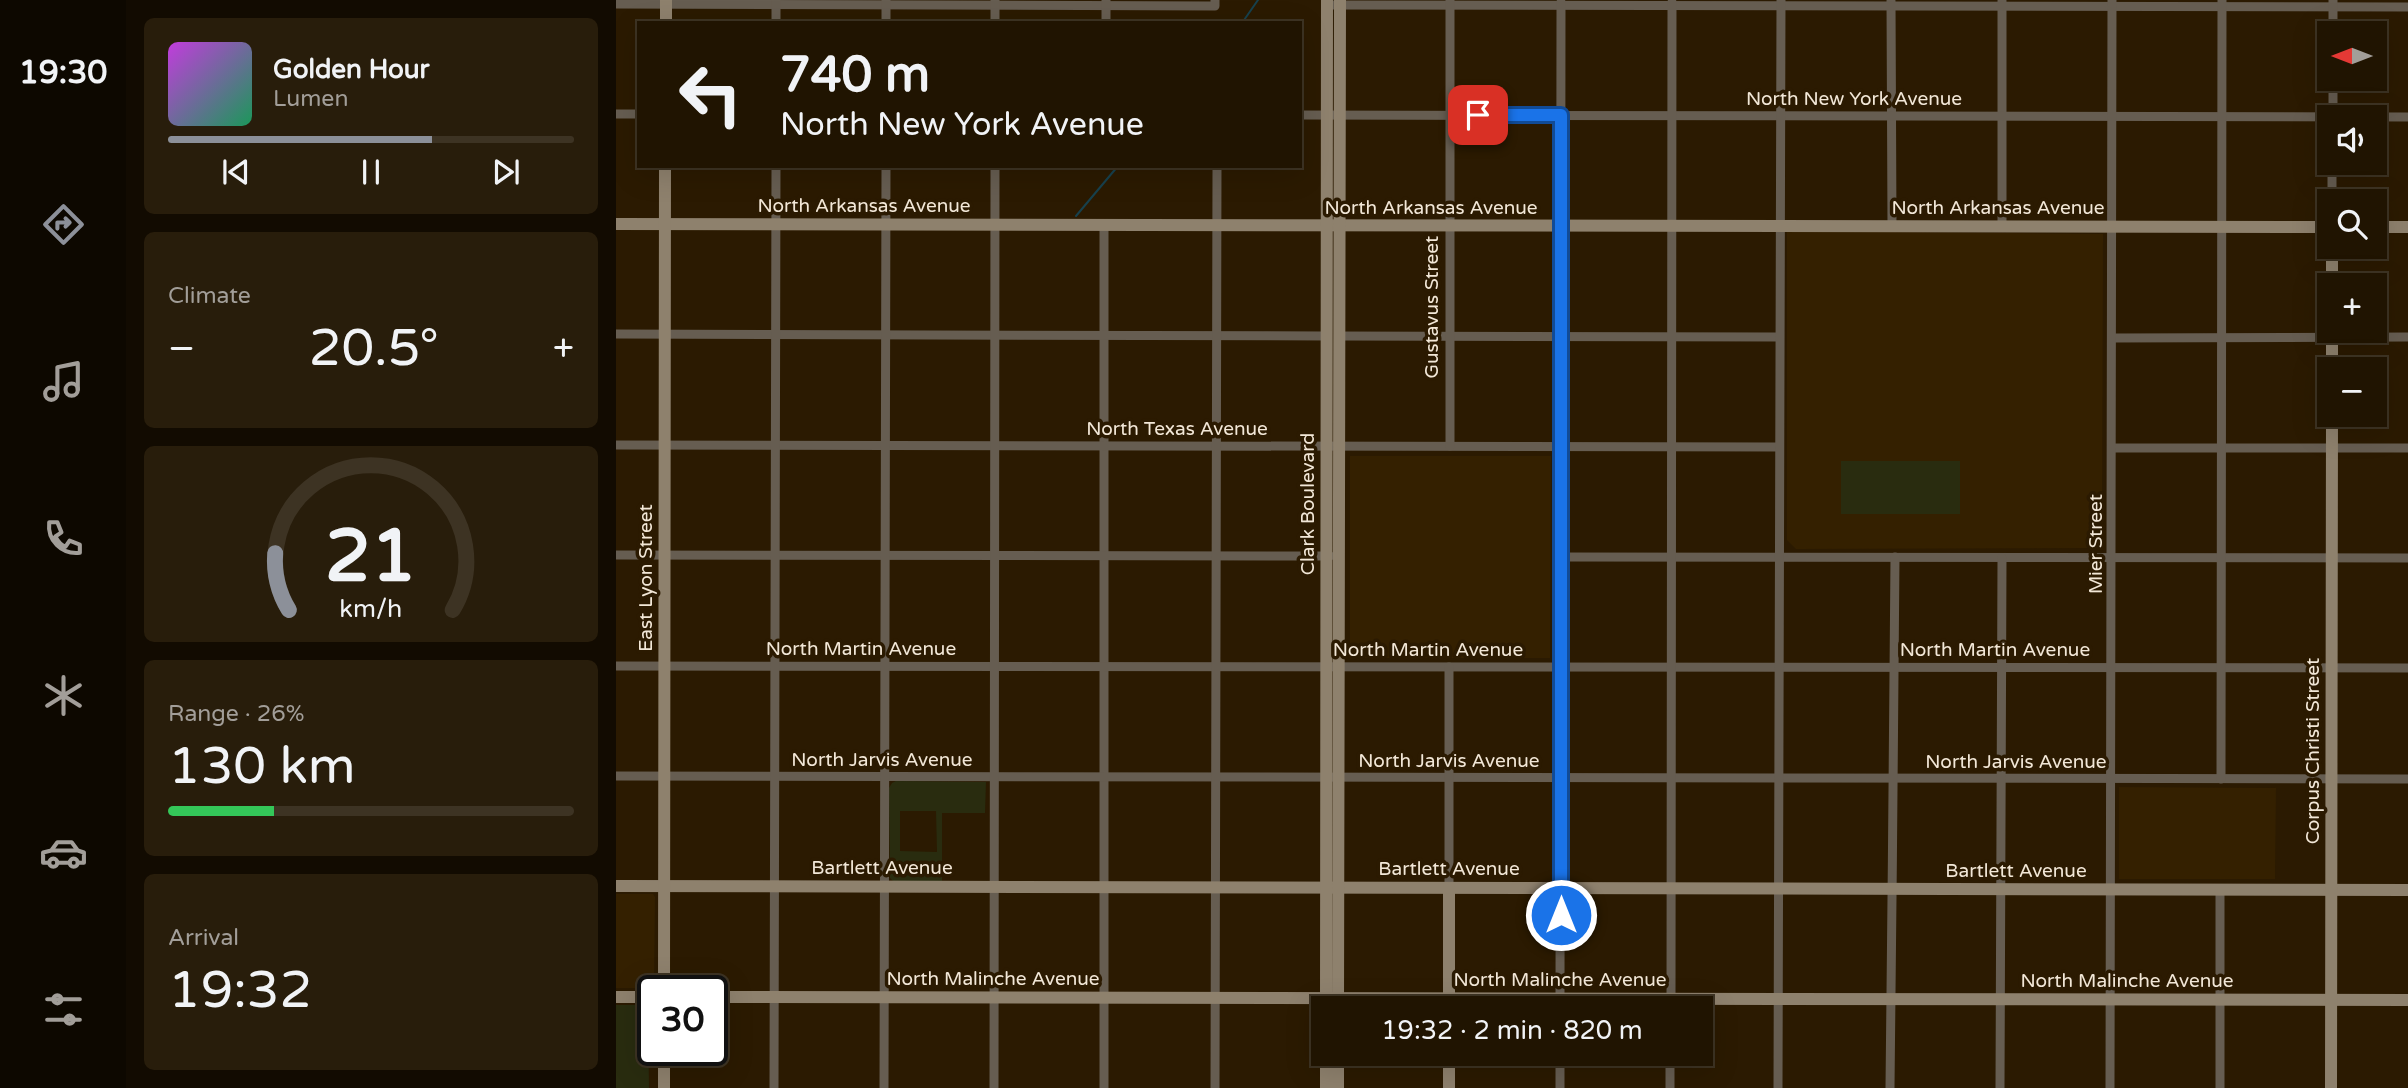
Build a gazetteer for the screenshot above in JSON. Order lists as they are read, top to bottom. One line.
{"streets":{"main road":["North Arkansas Avenue","Clark Boulevard","East Lyon Street","Corpus Christi Street","Bartlett Avenue","North Malinche Avenue"],"street":["North New York Avenue","Gustavus Street","North Texas Avenue","Mier Street","North Martin Avenue","North Jarvis Avenue"]},"crossings":[["North New York Avenue","Gustavus Street"],["North New York Avenue","Clark Boulevard"],["North New York Avenue","Mier Street"],["North Arkansas Avenue","Gustavus Street"],["North Arkansas Avenue","Clark Boulevard"],["North Arkansas Avenue","Mier Street"],["North Arkansas Avenue","East Lyon Street"],["Gustavus Street","North Texas Avenue"],["North Texas Avenue","Clark Boulevard"],["North Texas Avenue","East Lyon Street"],["Clark Boulevard","North Martin Avenue"],["Clark Boulevard","North Jarvis Avenue"],["Clark Boulevard","Bartlett Avenue"],["Mier Street","North Martin Avenue"],["Mier Street","North Jarvis Avenue"],["Mier Street","Bartlett Avenue"],["Mier Street","North Malinche Avenue"],["East Lyon Street","North Martin Avenue"],["East Lyon Street","North Jarvis Avenue"],["East Lyon Street","Bartlett Avenue"],["North Martin Avenue","Corpus Christi Street"],["Corpus Christi Street","North Jarvis Avenue"],["Corpus Christi Street","Bartlett Avenue"],["Corpus Christi Street","North Malinche Avenue"]],"north":"left","page":{"tabs":"19:30","map_buttons":["+","−"],"turn":["740 m","North New York Avenue"],"song":["Golden Hour","Lumen"],"tile":["Climate",["Range · 26%","130 km"],["Arrival","19:32"]],"heat":["−","20.5°","+"],"limit":"30","trip":"19:32 · 2 min · 820 m","gauge":["21","km/h"]}}
